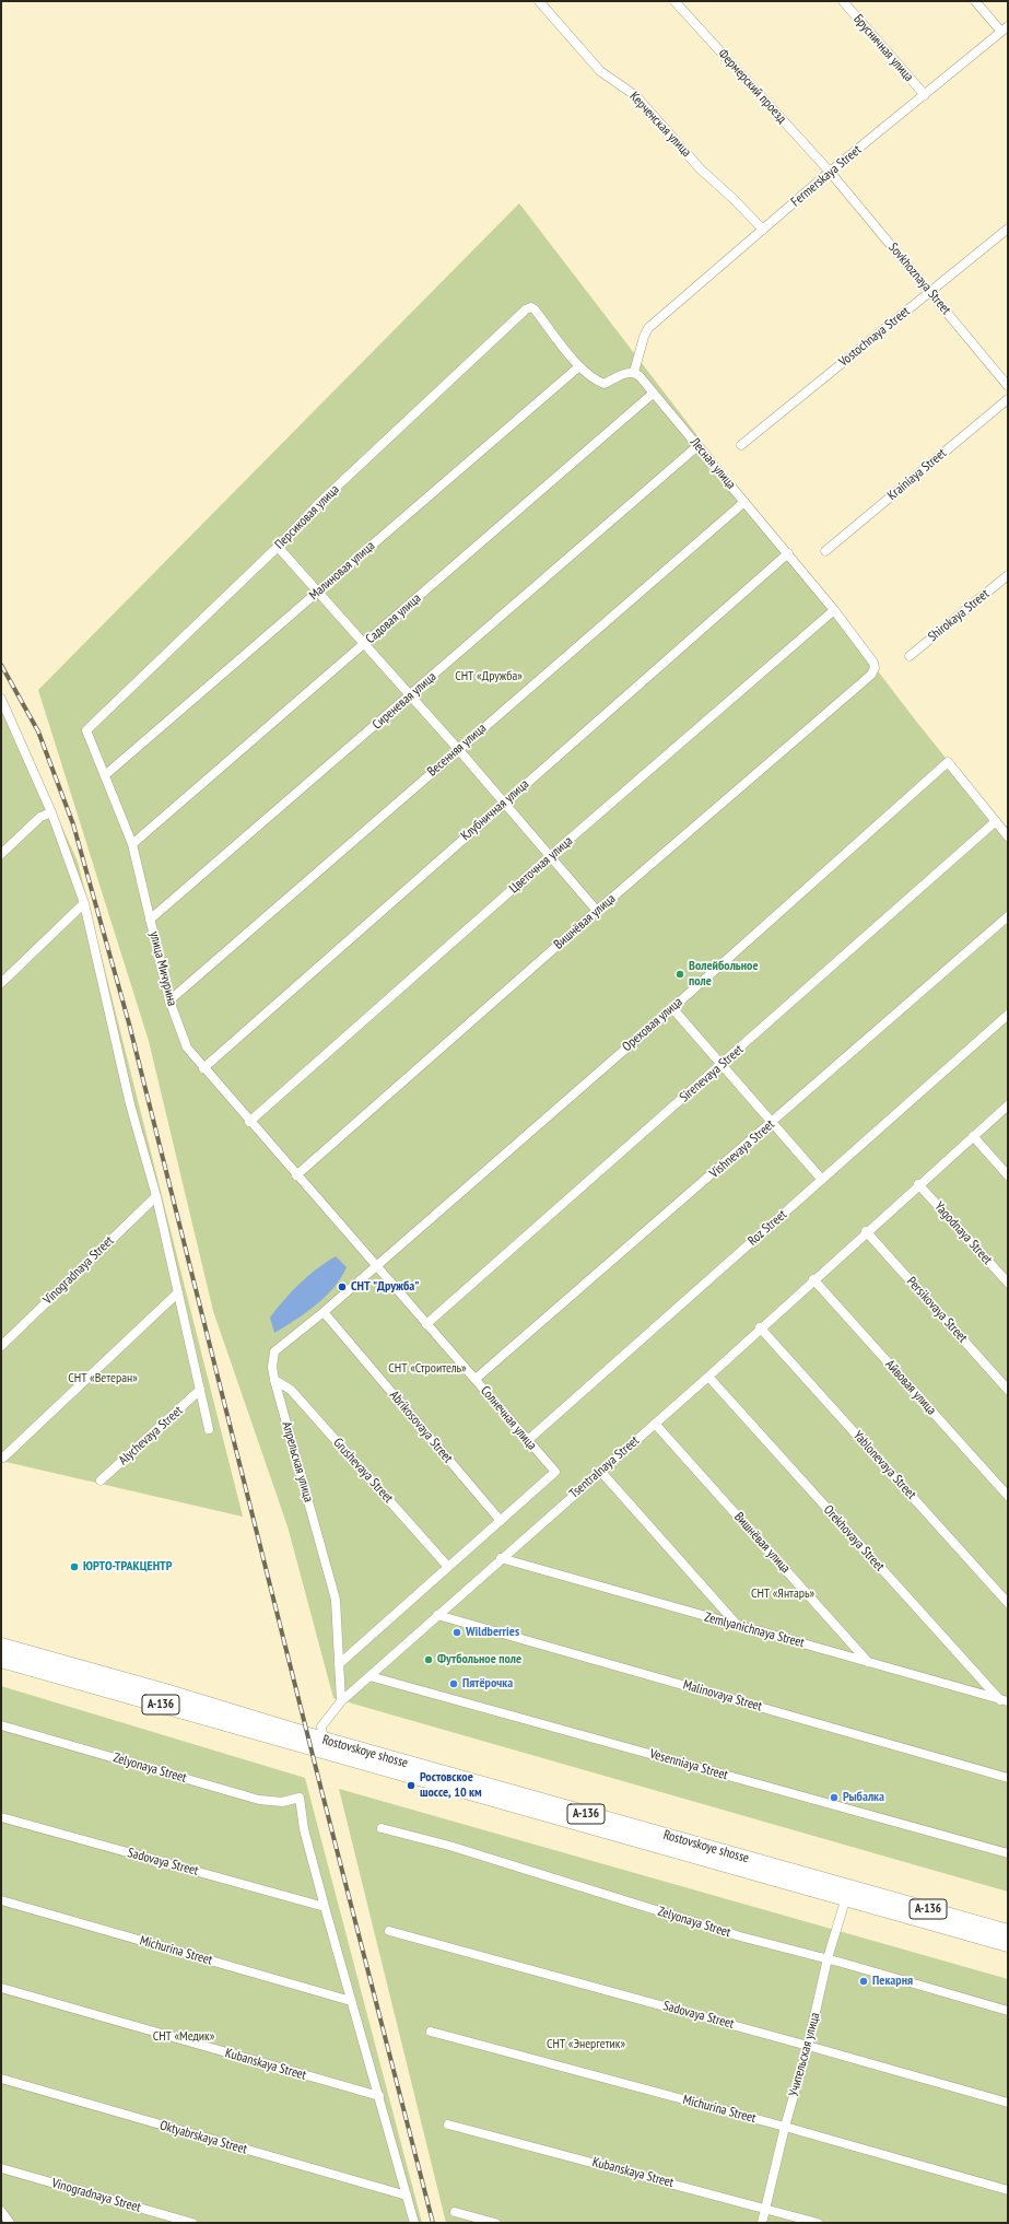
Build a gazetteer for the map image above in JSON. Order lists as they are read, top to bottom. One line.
{"streets":{"highway":["А-136","Rostovskoye shosse"],"street":["Брусничная улица","Фермерский проезд","Керченская улица","Fermerskaya Street","Sovkhoznaya Street","Vostochnaya Street","Лесная улица","Krainiaya Street","Персиковая улица","Малиновая улица","Shirokaya Street","Садовая улица","Сиреневая улица","Весенняя улица","Клубничная улица","Цветочная улица","Вишнёвая улица","улица Мичурина","Ореховая улица","Sirenevaya Street","Vishnevaya Street","Roz Street","Yagodnaya Street","Vinogradnaya Street","Persikovaya Street","Айвовая улица","Солнечная улица","Abrikosovaya Street","Alychevaya Street","Апрельская улица","Yablonevaya Street","Tsentralnaya Street","Grushevaya Street","Orekhovaya Street","Zemlyanichnaya Street","Malinovaya Street","Vesenniaya Street","Zelyonaya Street","Sadovaya Street","Michurina Street","Учительская улица","Kubanskaya Street","Oktyabrskaya Street"]},"crossings":[["Брусничная улица","Fermerskaya Street"],["Фермерский проезд","Fermerskaya Street"],["Фермерский проезд","Sovkhoznaya Street"],["Керченская улица","Fermerskaya Street"],["Fermerskaya Street","Sovkhoznaya Street"],["Fermerskaya Street","Лесная улица"],["Sovkhoznaya Street","Vostochnaya Street"],["Лесная улица","Садовая улица"],["Лесная улица","Сиреневая улица"],["Лесная улица","Весенняя улица"],["Лесная улица","Клубничная улица"],["Лесная улица","Цветочная улица"],["Лесная улица","Вишнёвая улица"],["Персиковая улица","Малиновая улица"],["Персиковая улица","улица Мичурина"],["Малиновая улица","улица Мичурина"],["Садовая улица","улица Мичурина"],["Сиреневая улица","улица Мичурина"],["Весенняя улица","улица Мичурина"],["Клубничная улица","улица Мичурина"],["Цветочная улица","улица Мичурина"],["Вишнёвая улица","улица Мичурина"],["Вишнёвая улица","Tsentralnaya Street"],["Вишнёвая улица","Zemlyanichnaya Street"],["улица Мичурина","Ореховая улица"],["улица Мичурина","Солнечная улица"],["улица Мичурина","Апрельская улица"],["Ореховая улица","Sirenevaya Street"],["Ореховая улица","Солнечная улица"],["Ореховая улица","Апрельская улица"],["Sirenevaya Street","Солнечная улица"],["Vishnevaya Street","Солнечная улица"],["Roz Street","Солнечная улица"],["Yagodnaya Street","Tsentralnaya Street"],["Persikovaya Street","Tsentralnaya Street"],["Айвовая улица","Tsentralnaya Street"],["Солнечная улица","Abrikosovaya Street"],["Солнечная улица","Апрельская улица"],["Abrikosovaya Street","Апрельская улица"],["Апрельская улица","Tsentralnaya Street"],["Апрельская улица","Grushevaya Street"],["Yablonevaya Street","Tsentralnaya Street"],["Tsentralnaya Street","Orekhovaya Street"],["Tsentralnaya Street","Zemlyanichnaya Street"],["Tsentralnaya Street","Malinovaya Street"],["Tsentralnaya Street","Rostovskoye shosse"],["Tsentralnaya Street","Vesenniaya Street"],["Orekhovaya Street","Zemlyanichnaya Street"],["Rostovskoye shosse","Учительская улица"],["Zelyonaya Street","Sadovaya Street"],["Zelyonaya Street","Учительская улица"],["Sadovaya Street","Учительская улица"],["Michurina Street","Учительская улица"],["Учительская улица","Kubanskaya Street"]],"parks":["СНТ «Дружба»","СНТ «Строитель»","СНТ «Ветеран»","СНТ «Янтарь»","СНТ «Медик»","СНТ «Энергетик»"],"places":["Волейбольное поле","СНТ \"Дружба\"","ЮРТО-ТРАКЦЕНТР","Wildberries","Футбольное поле","Пятёрочка","Ростовское шоссе, 10 км","Рыбалка","Пекарня"]}
